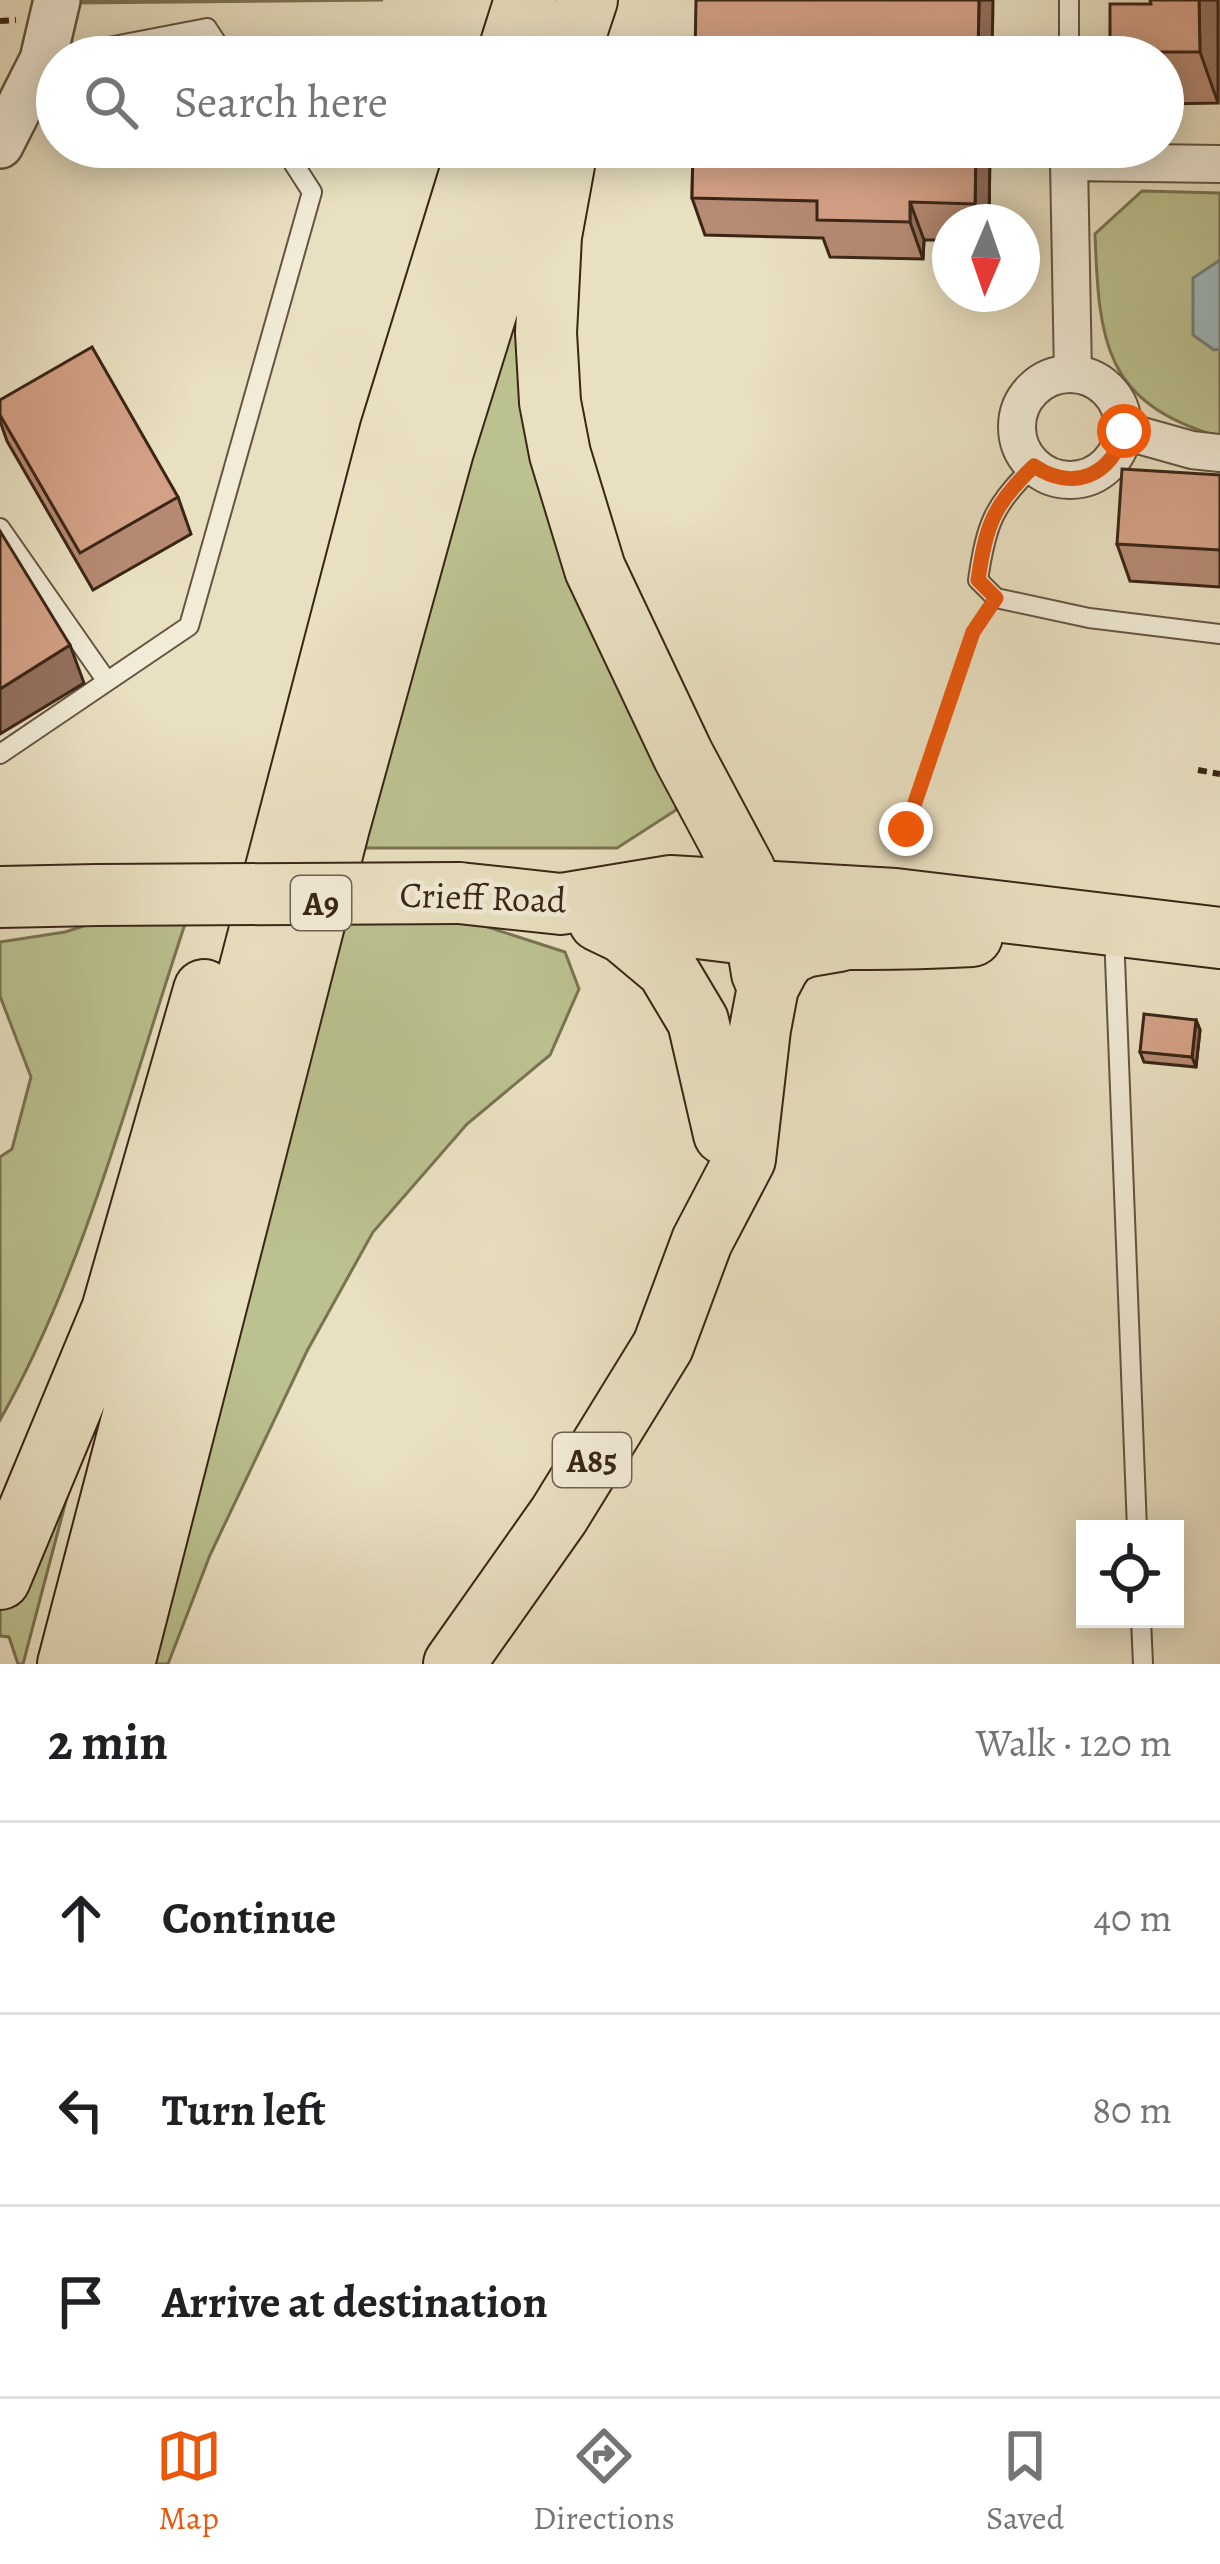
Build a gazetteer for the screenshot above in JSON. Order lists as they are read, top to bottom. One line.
{"streets":{"highway":["Crieff Road","A9","A85"]},"crossings":[["Crieff Road","A85"]],"north":"bottom","page":{"search":"Search here","heading":["2 min","Walk · 120 m"],"list":[["Continue","40 m"],["Turn left","80 m"],"Arrive at destination"],"nav":["Map","Directions","Saved"]}}
